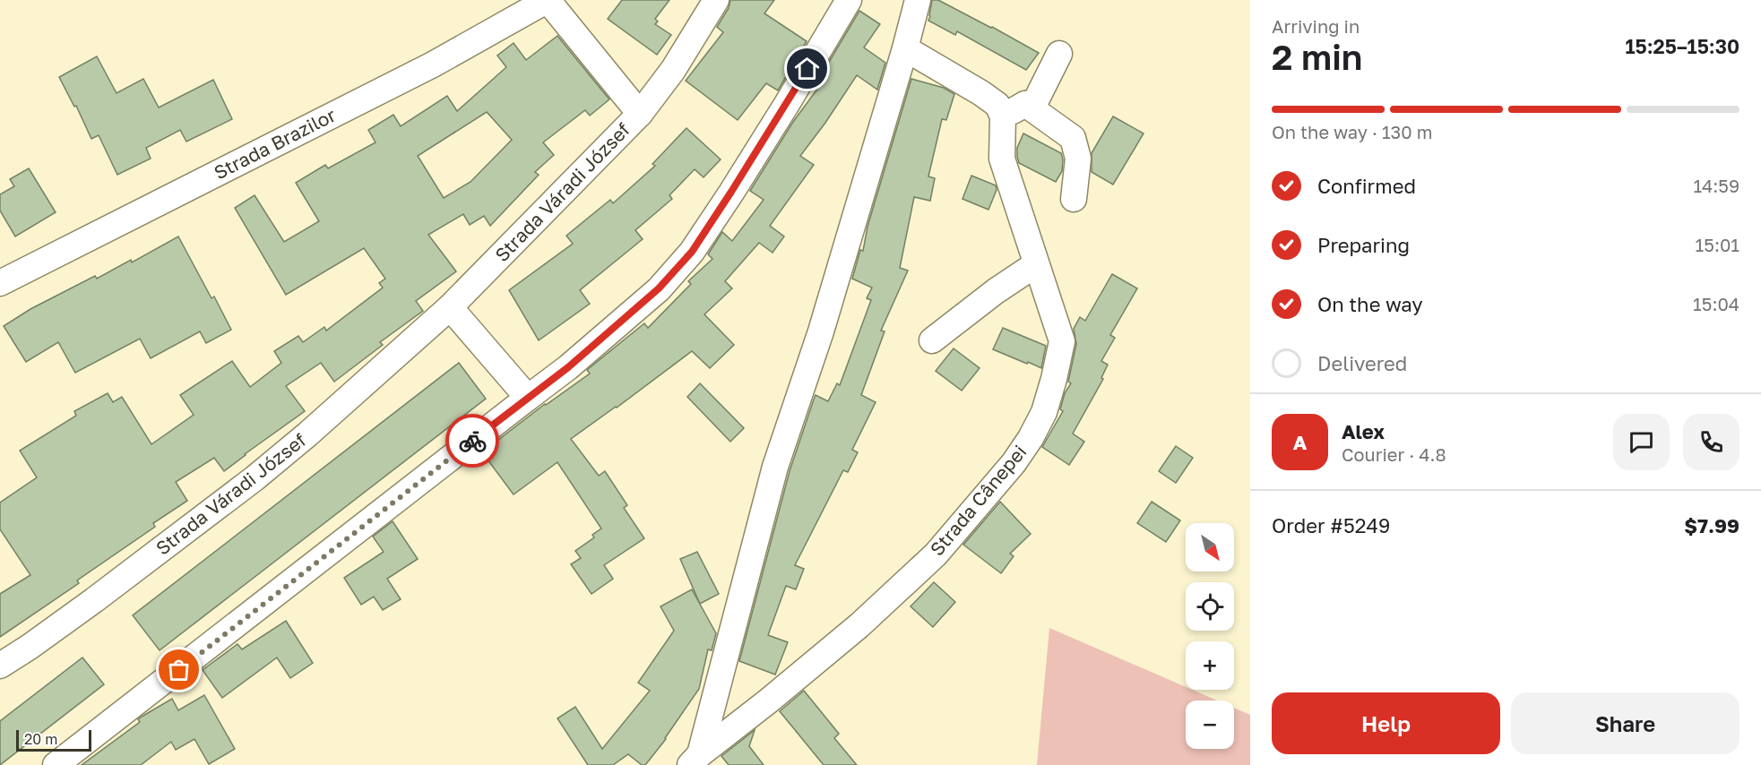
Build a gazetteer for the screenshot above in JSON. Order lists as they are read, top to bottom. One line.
{"streets":{"street":["Strada Brazilor","Strada Váradi József","Strada Cânepei"]},"crossings":[["Strada Brazilor","Strada Váradi József"]],"scale_bar":"20 m","north":"bottom right","page":{"heading":["2 min","Arriving in","15:25–15:30"],"panel":["Alex","Courier · 4.8","Order #5249","$7.99"],"bar":"On the way · 130 m","list":[["Confirmed","14:59"],["Preparing","15:01"],["On the way","15:04"],"Delivered"],"round":"A","map_buttons":["+","−"],"buttons":["Help","Share"],"scale":"20 m"}}
